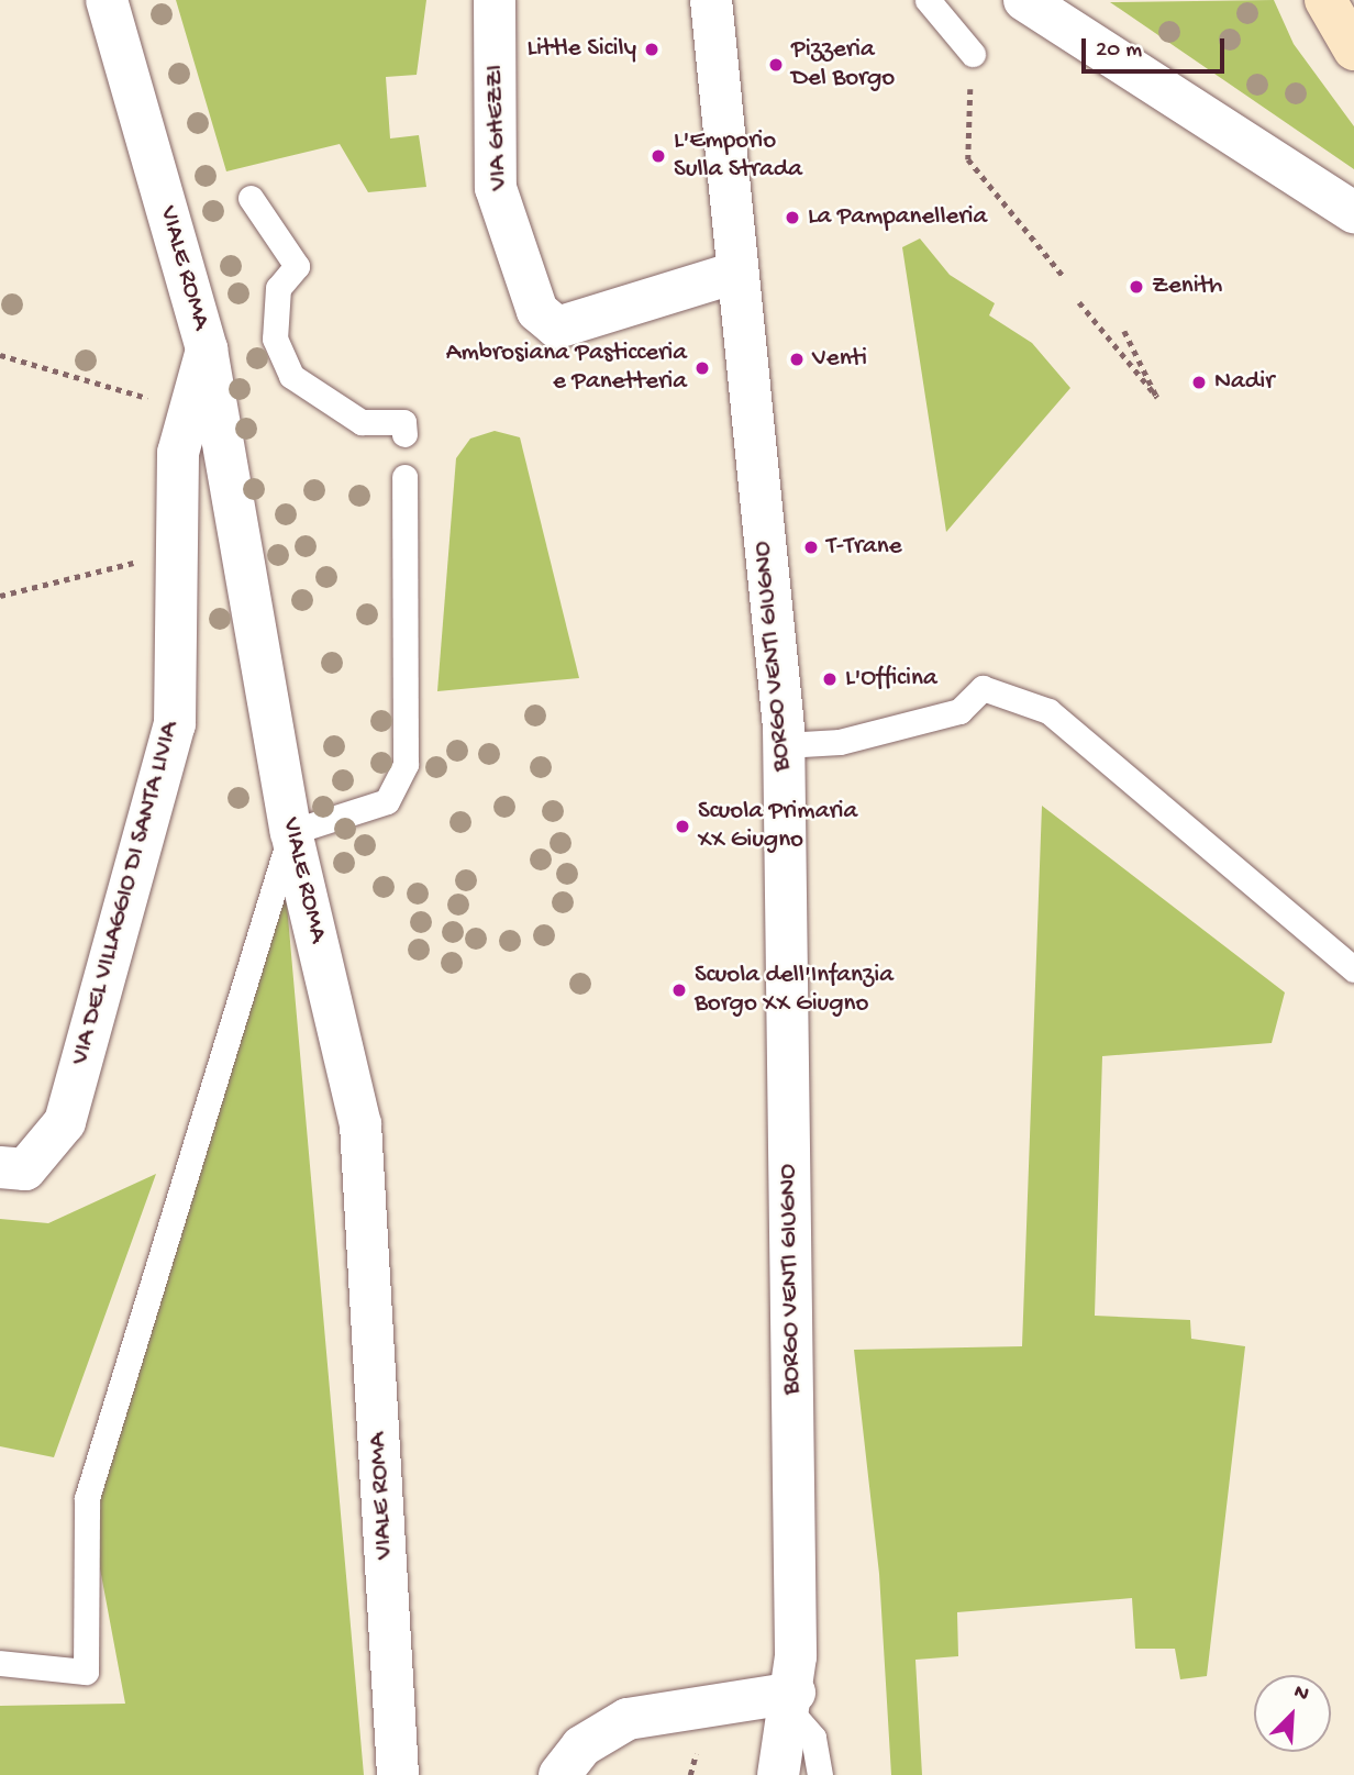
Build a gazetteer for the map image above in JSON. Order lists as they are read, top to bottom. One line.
{"streets":{"street":["VIA GHEZZI","VIALE ROMA","BORGO VENTI GIUGNO","VIA DEL VILLAGGIO DI SANTA LIVIA"]},"crossings":[["VIA GHEZZI","BORGO VENTI GIUGNO"],["VIALE ROMA","VIA DEL VILLAGGIO DI SANTA LIVIA"]],"places":["Little Sicily","Pizzeria Del Borgo","L'Emporio Sulla Strada","La Pampanelleria","Zenith","Venti","Ambrosiana Pasticceria e Panetteria","Nadir","T-Trane","L'Officina","Scuola Primaria XX Giugno","Scuola dell'Infanzia Borgo XX Giugno"],"scale_bar":"20 m","north":"top right"}
